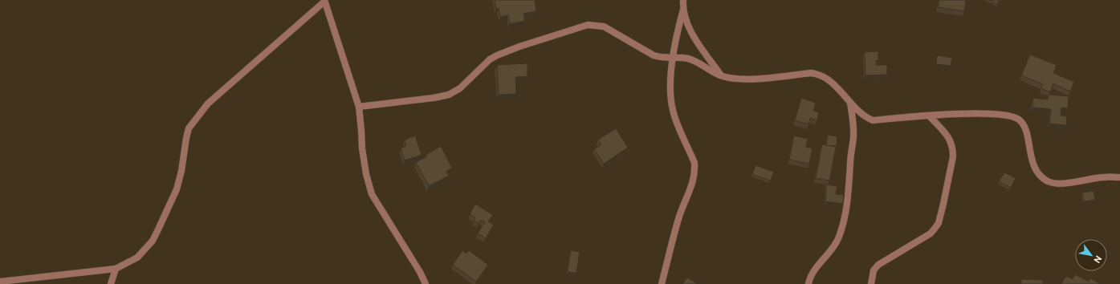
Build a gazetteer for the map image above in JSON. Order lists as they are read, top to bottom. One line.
{"north":"bottom right"}
